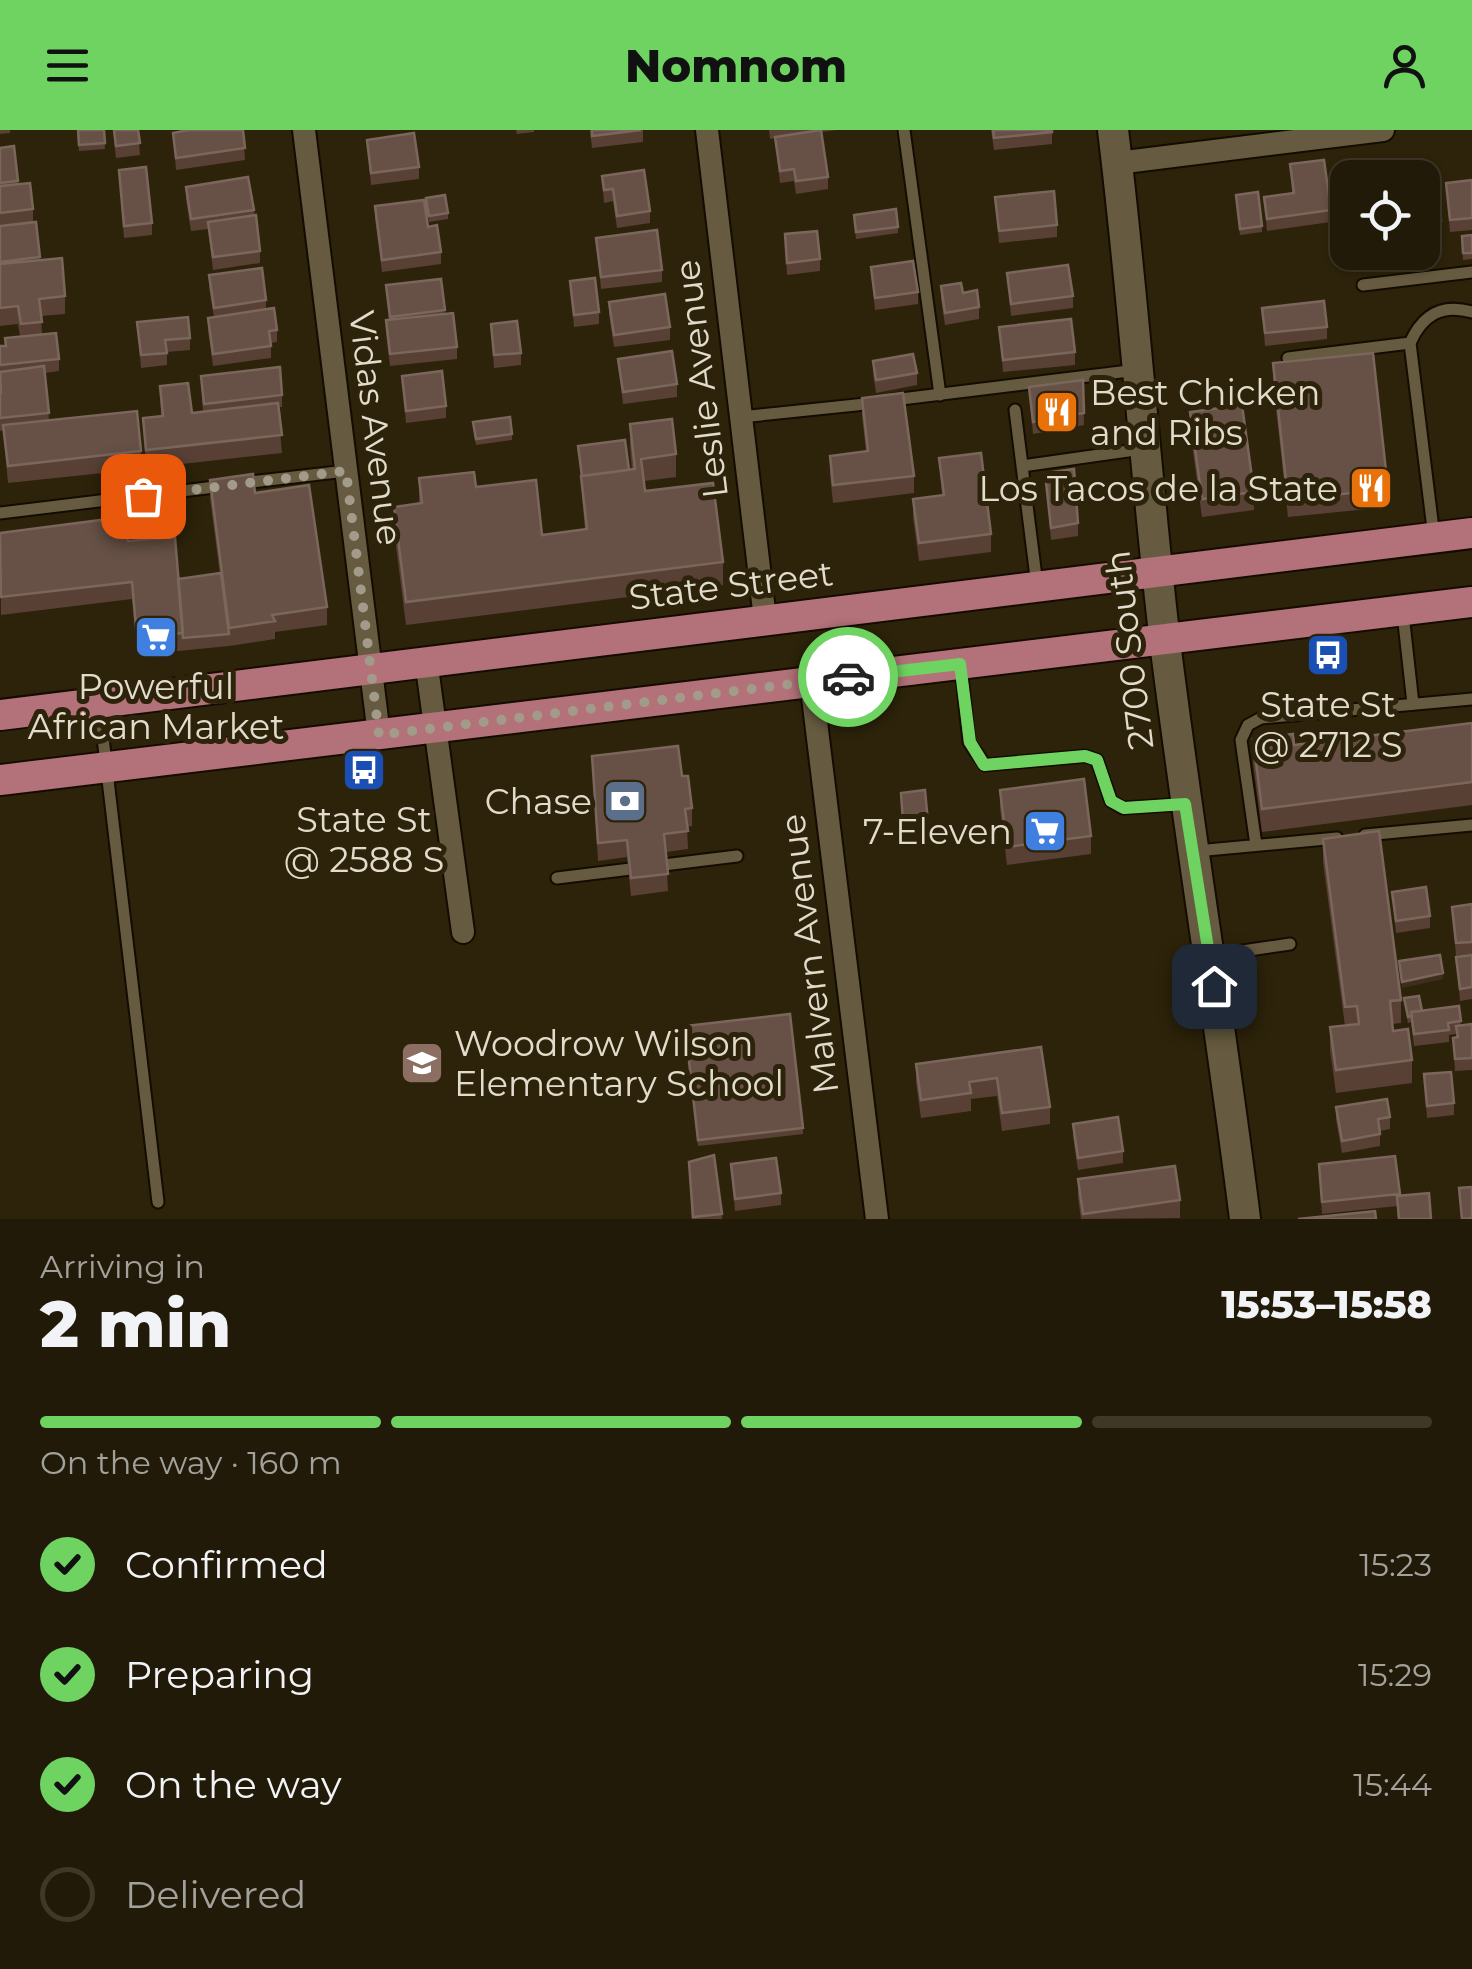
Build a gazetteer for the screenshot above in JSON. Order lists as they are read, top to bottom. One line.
{"streets":{"main road":["State Street"],"street":["Leslie Avenue","Vidas Avenue","2700 South","Malvern Avenue"]},"crossings":[["Leslie Avenue","State Street"],["Vidas Avenue","State Street"],["State Street","2700 South"]],"places":{"restaurant":["Best Chicken and Ribs","Los Tacos de la State"],"supermarket":["Powerful African Market","7-Eleven"],"bus stop":["State St @ 2712 S","State St @ 2588 S"],"bank":["Chase"],"school or university":["Woodrow Wilson Elementary School"]},"page":{"header":"Nomnom","heading":["2 min","Arriving in","15:53–15:58"],"bar":"On the way · 160 m","list":[["Confirmed","15:23"],["Preparing","15:29"],["On the way","15:44"],"Delivered"]}}
